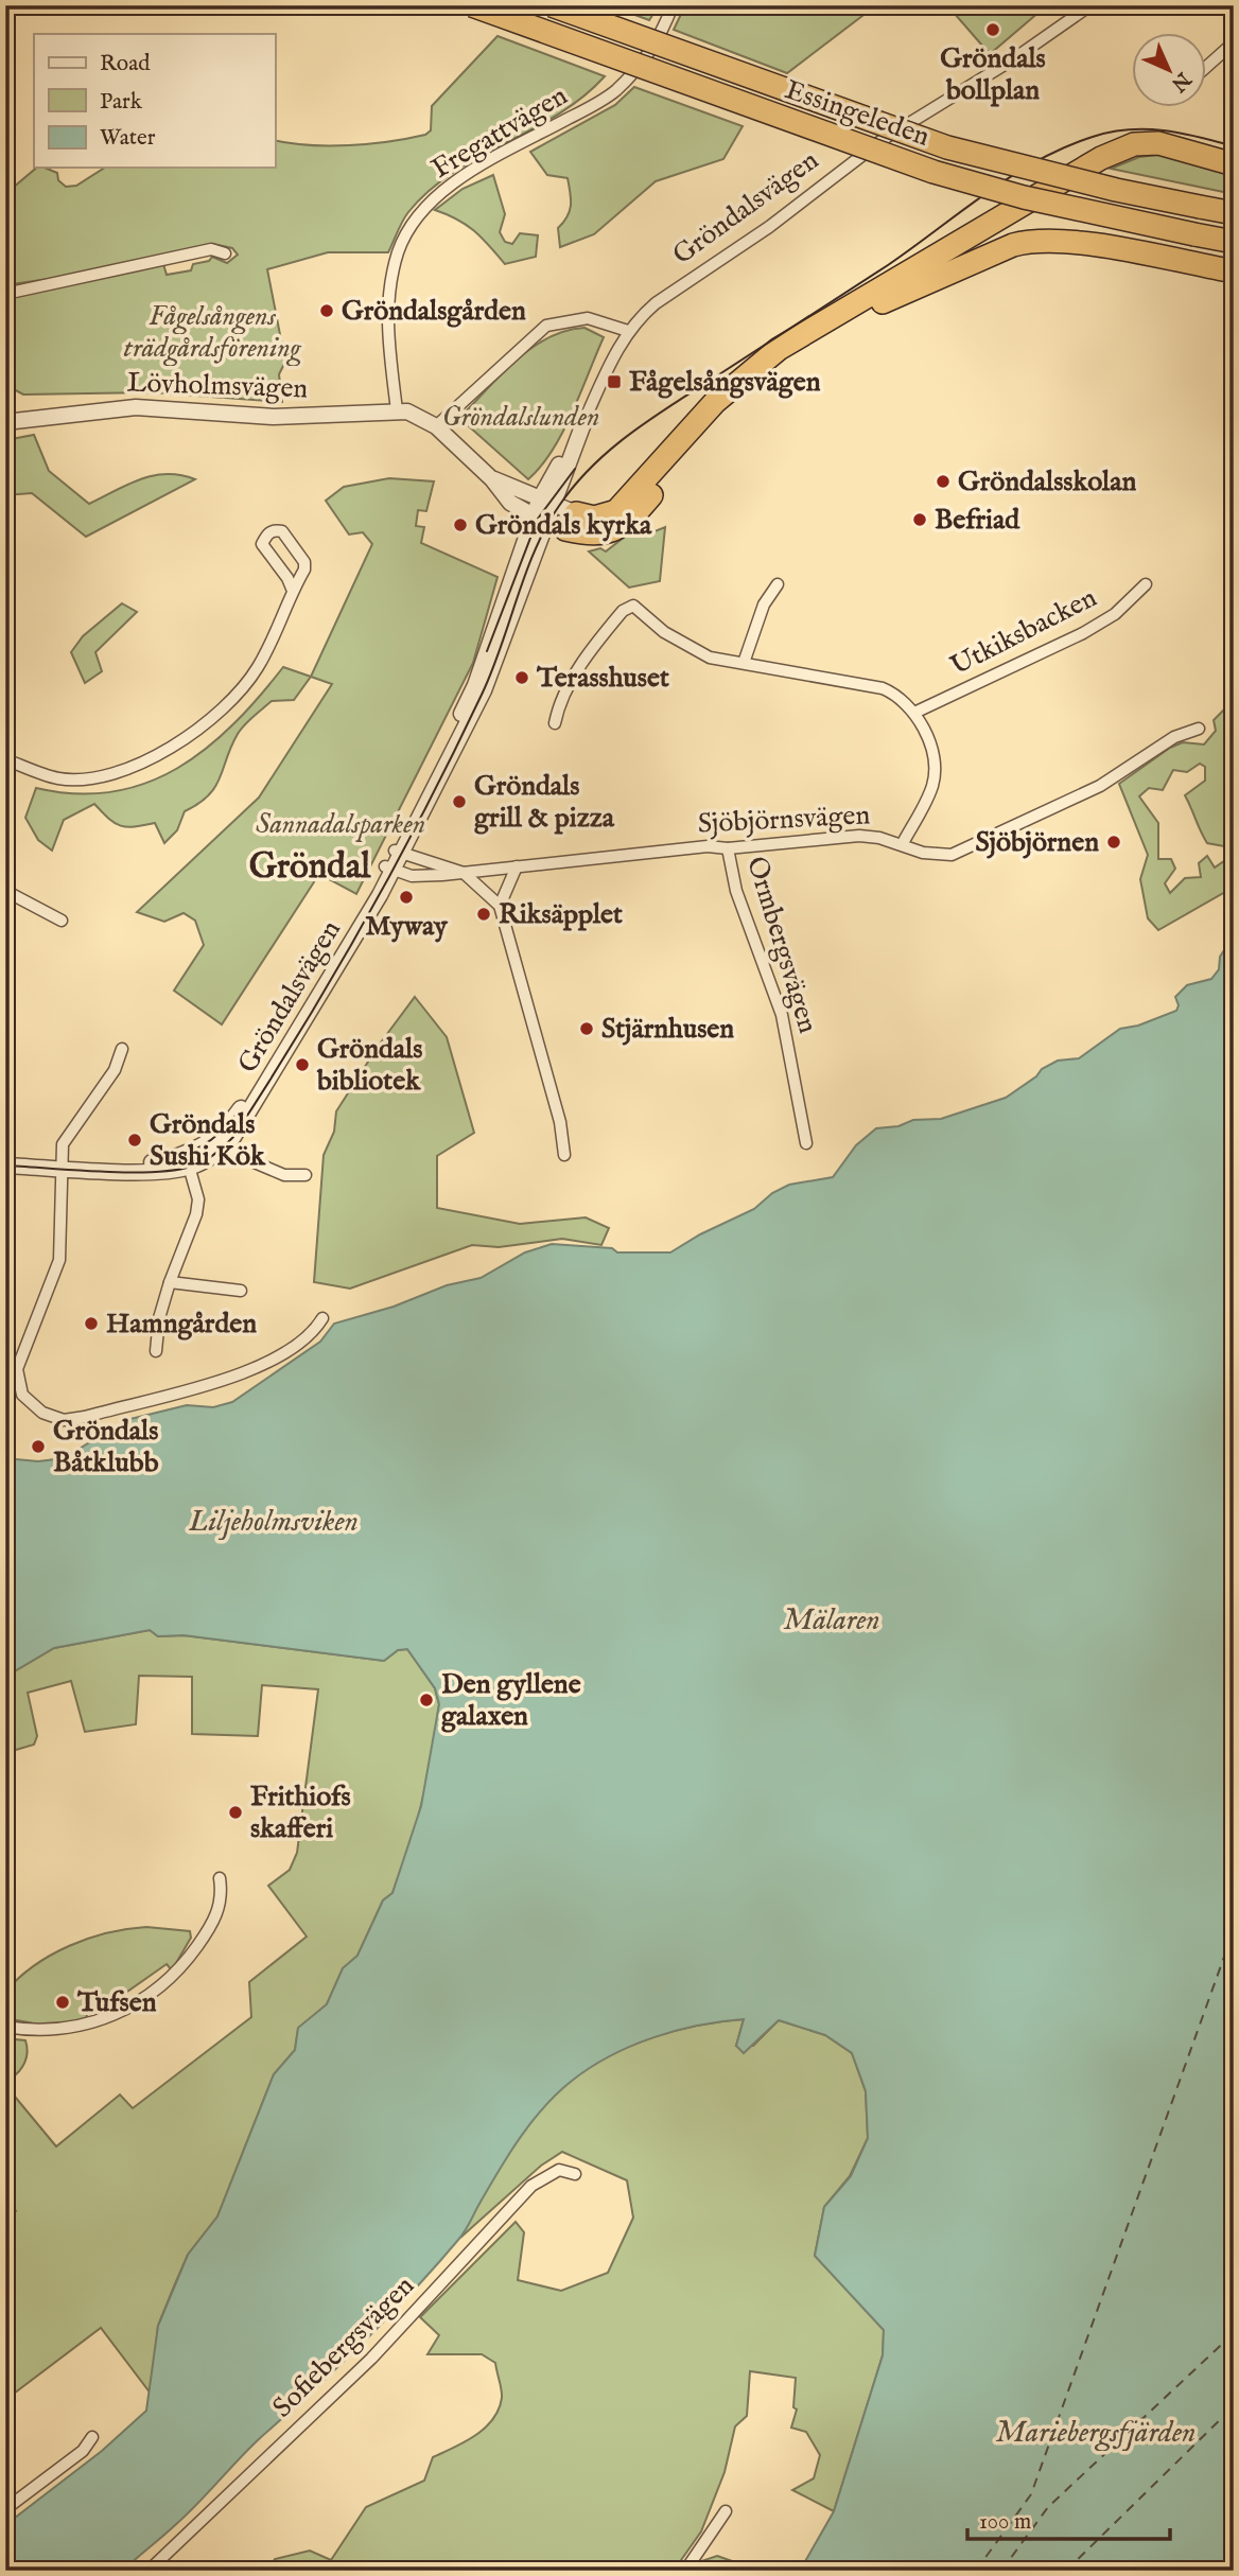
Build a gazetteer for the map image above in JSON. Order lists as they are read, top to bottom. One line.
{"streets":{"highway":["Essingeleden"],"street":["Fregattvägen","Gröndalsvägen","Lövholmsvägen","Utkiksbacken","Sjöbjörnsvägen","Ormbergsvägen","Sofiebergsvägen"]},"crossings":[["Fregattvägen","Lövholmsvägen"],["Gröndalsvägen","Lövholmsvägen"],["Gröndalsvägen","Sjöbjörnsvägen"],["Sjöbjörnsvägen","Ormbergsvägen"]],"districts":["Gröndal"],"water":["Liljeholmsviken","Mälaren","Mariebergsfjärden"],"parks":["Fågelsångens trädgårdsförening","Gröndalslunden","Sannadalsparken"],"places":{"other":["Gröndals bollplan","Gröndalsgården","Gröndalsskolan","Befriad","Gröndals kyrka","Terasshuset","Gröndals grill & pizza","Sjöbjörnen","Myway","Riksäpplet","Stjärnhusen","Gröndals bibliotek","Gröndals Sushi Kök","Hamngården","Gröndals Båtklubb","Den gyllene galaxen","Frithiofs skafferi","Tufsen"],"transit":["Fågelsångsvägen"]},"legend":["Road","Park","Water"],"scale_bar":"100 m","north":"bottom right"}
